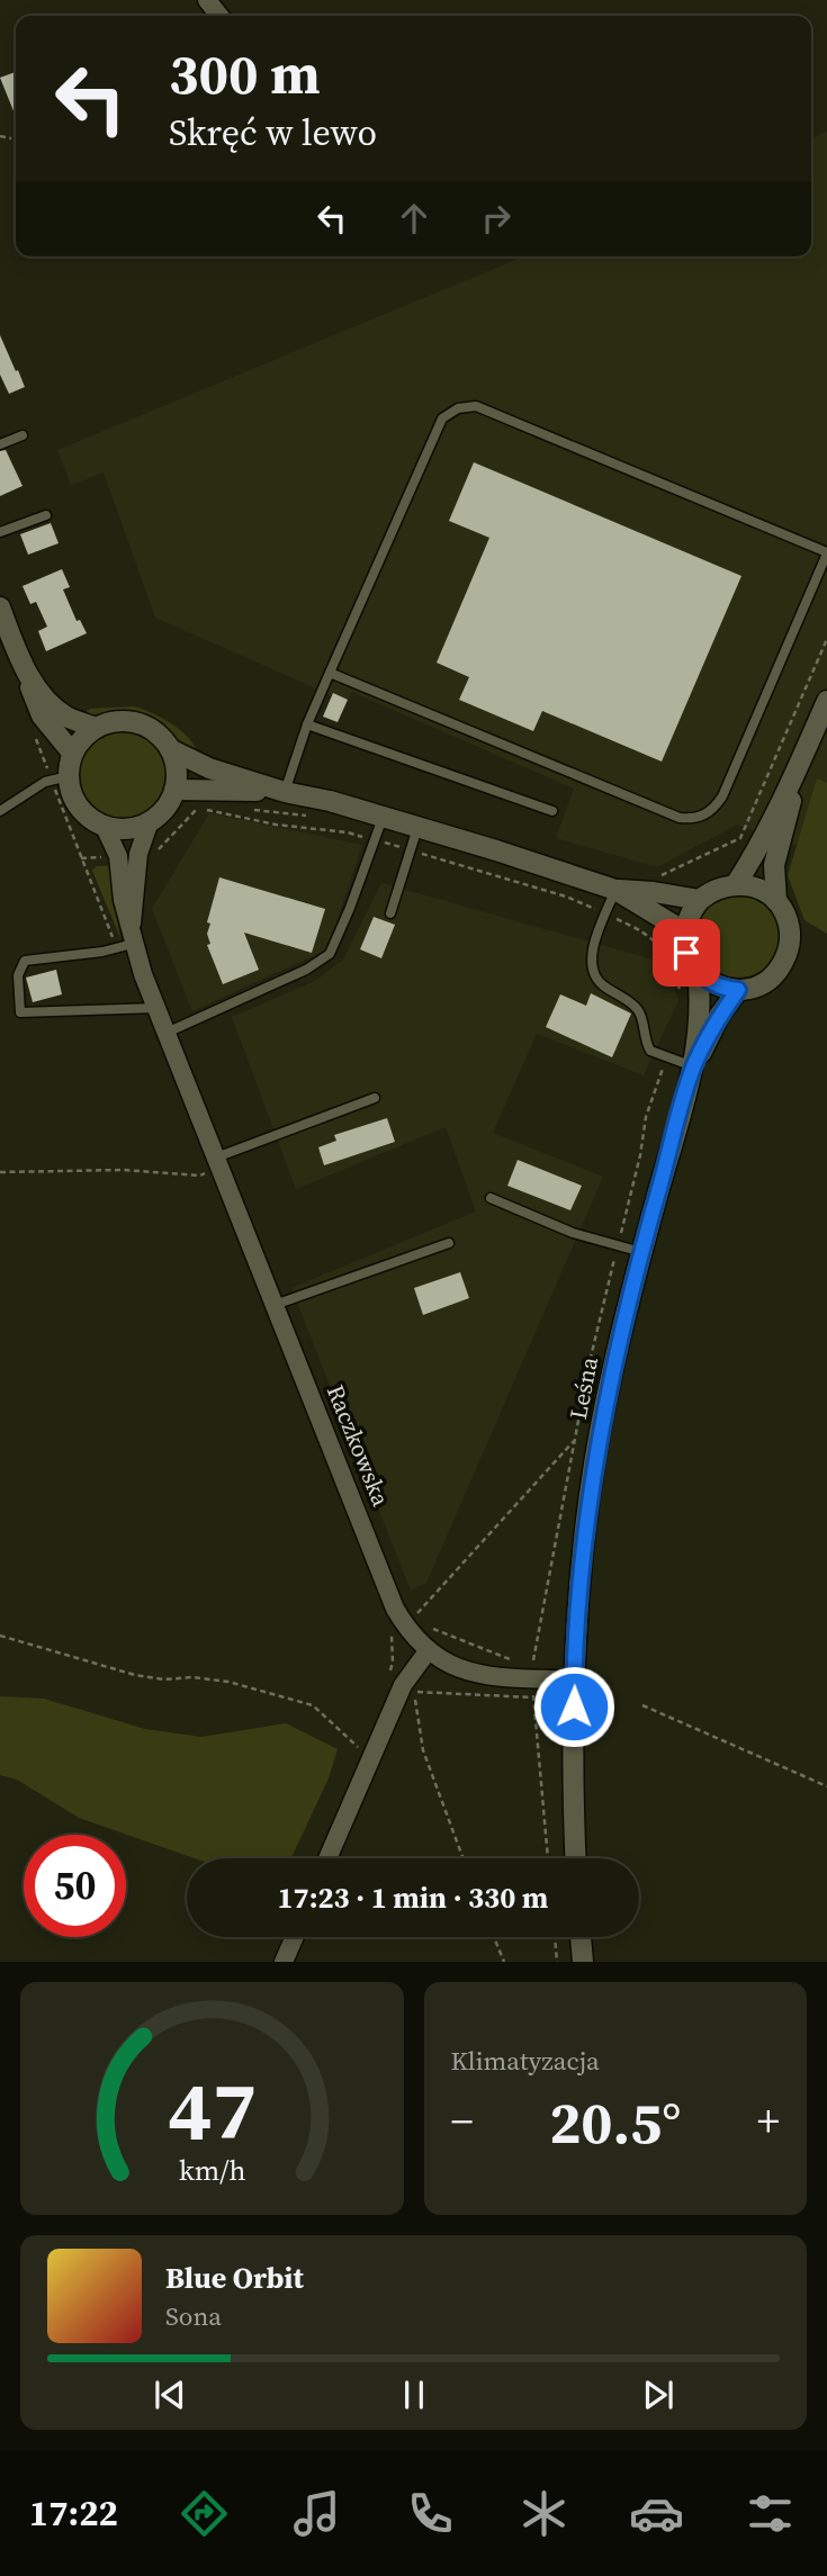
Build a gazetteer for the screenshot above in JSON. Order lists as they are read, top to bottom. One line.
{"streets":{"main road":["Leśna"],"street":["Raczkowska"]},"crossings":[["Leśna","Raczkowska"]],"page":{"turn":["300 m","Skręć w lewo"],"limit":"50","trip":"17:23 · 1 min · 330 m","tile":"Klimatyzacja","heat":["−","20.5°","+"],"song":["Blue Orbit","Sona"],"tabs":"17:22","gauge":["47","km/h"]}}
